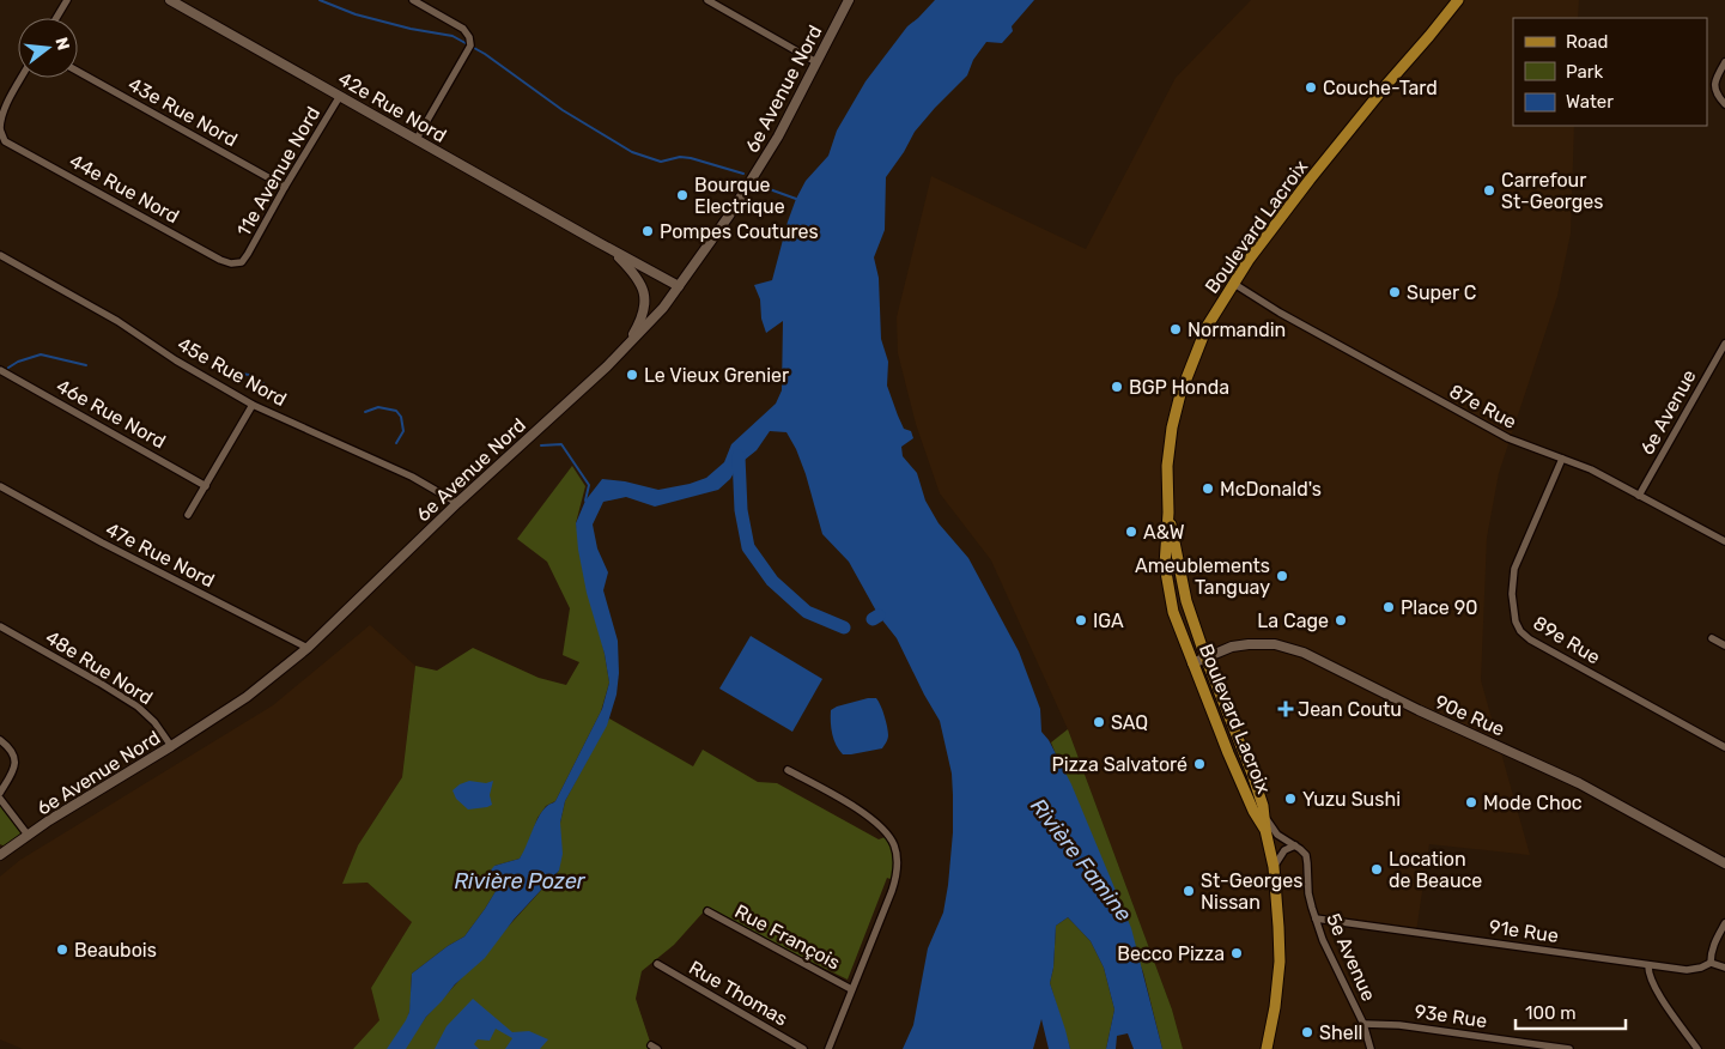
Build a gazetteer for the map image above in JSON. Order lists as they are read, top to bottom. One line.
{"streets":{"main road":["6e Avenue Nord","42e Rue Nord","Boulevard Lacroix","90e Rue"],"street":["43e Rue Nord","11e Avenue Nord","44e Rue Nord","45e Rue Nord","87e Rue","6e Avenue","46e Rue Nord","47e Rue Nord","89e Rue","48e Rue Nord","91e Rue","Rue François","5e Avenue","Rue Thomas","93e Rue"]},"crossings":[["6e Avenue Nord","42e Rue Nord"],["6e Avenue Nord","45e Rue Nord"],["6e Avenue Nord","47e Rue Nord"],["6e Avenue Nord","48e Rue Nord"],["42e Rue Nord","11e Avenue Nord"],["43e Rue Nord","11e Avenue Nord"],["11e Avenue Nord","44e Rue Nord"],["Boulevard Lacroix","87e Rue"],["Boulevard Lacroix","90e Rue"],["Boulevard Lacroix","5e Avenue"],["87e Rue","6e Avenue"],["87e Rue","89e Rue"],["91e Rue","5e Avenue"],["5e Avenue","93e Rue"]],"water":["Rivière Famine","Rivière Pozer"],"places":{"other":["Couche-Tard","Carrefour St-Georges","Bourque Electrique","Pompes Coutures","Super C","Normandin","Le Vieux Grenier","BGP Honda","McDonald's","A&W","Ameublements Tanguay","Place 90","IGA","La Cage","SAQ","Pizza Salvatoré","Yuzu Sushi","Mode Choc","Location de Beauce","St-Georges Nissan","Beaubois","Becco Pizza","Shell"],"health":["Jean Coutu"]},"legend":["Road","Park","Water"],"scale_bar":"100 m","north":"right"}
